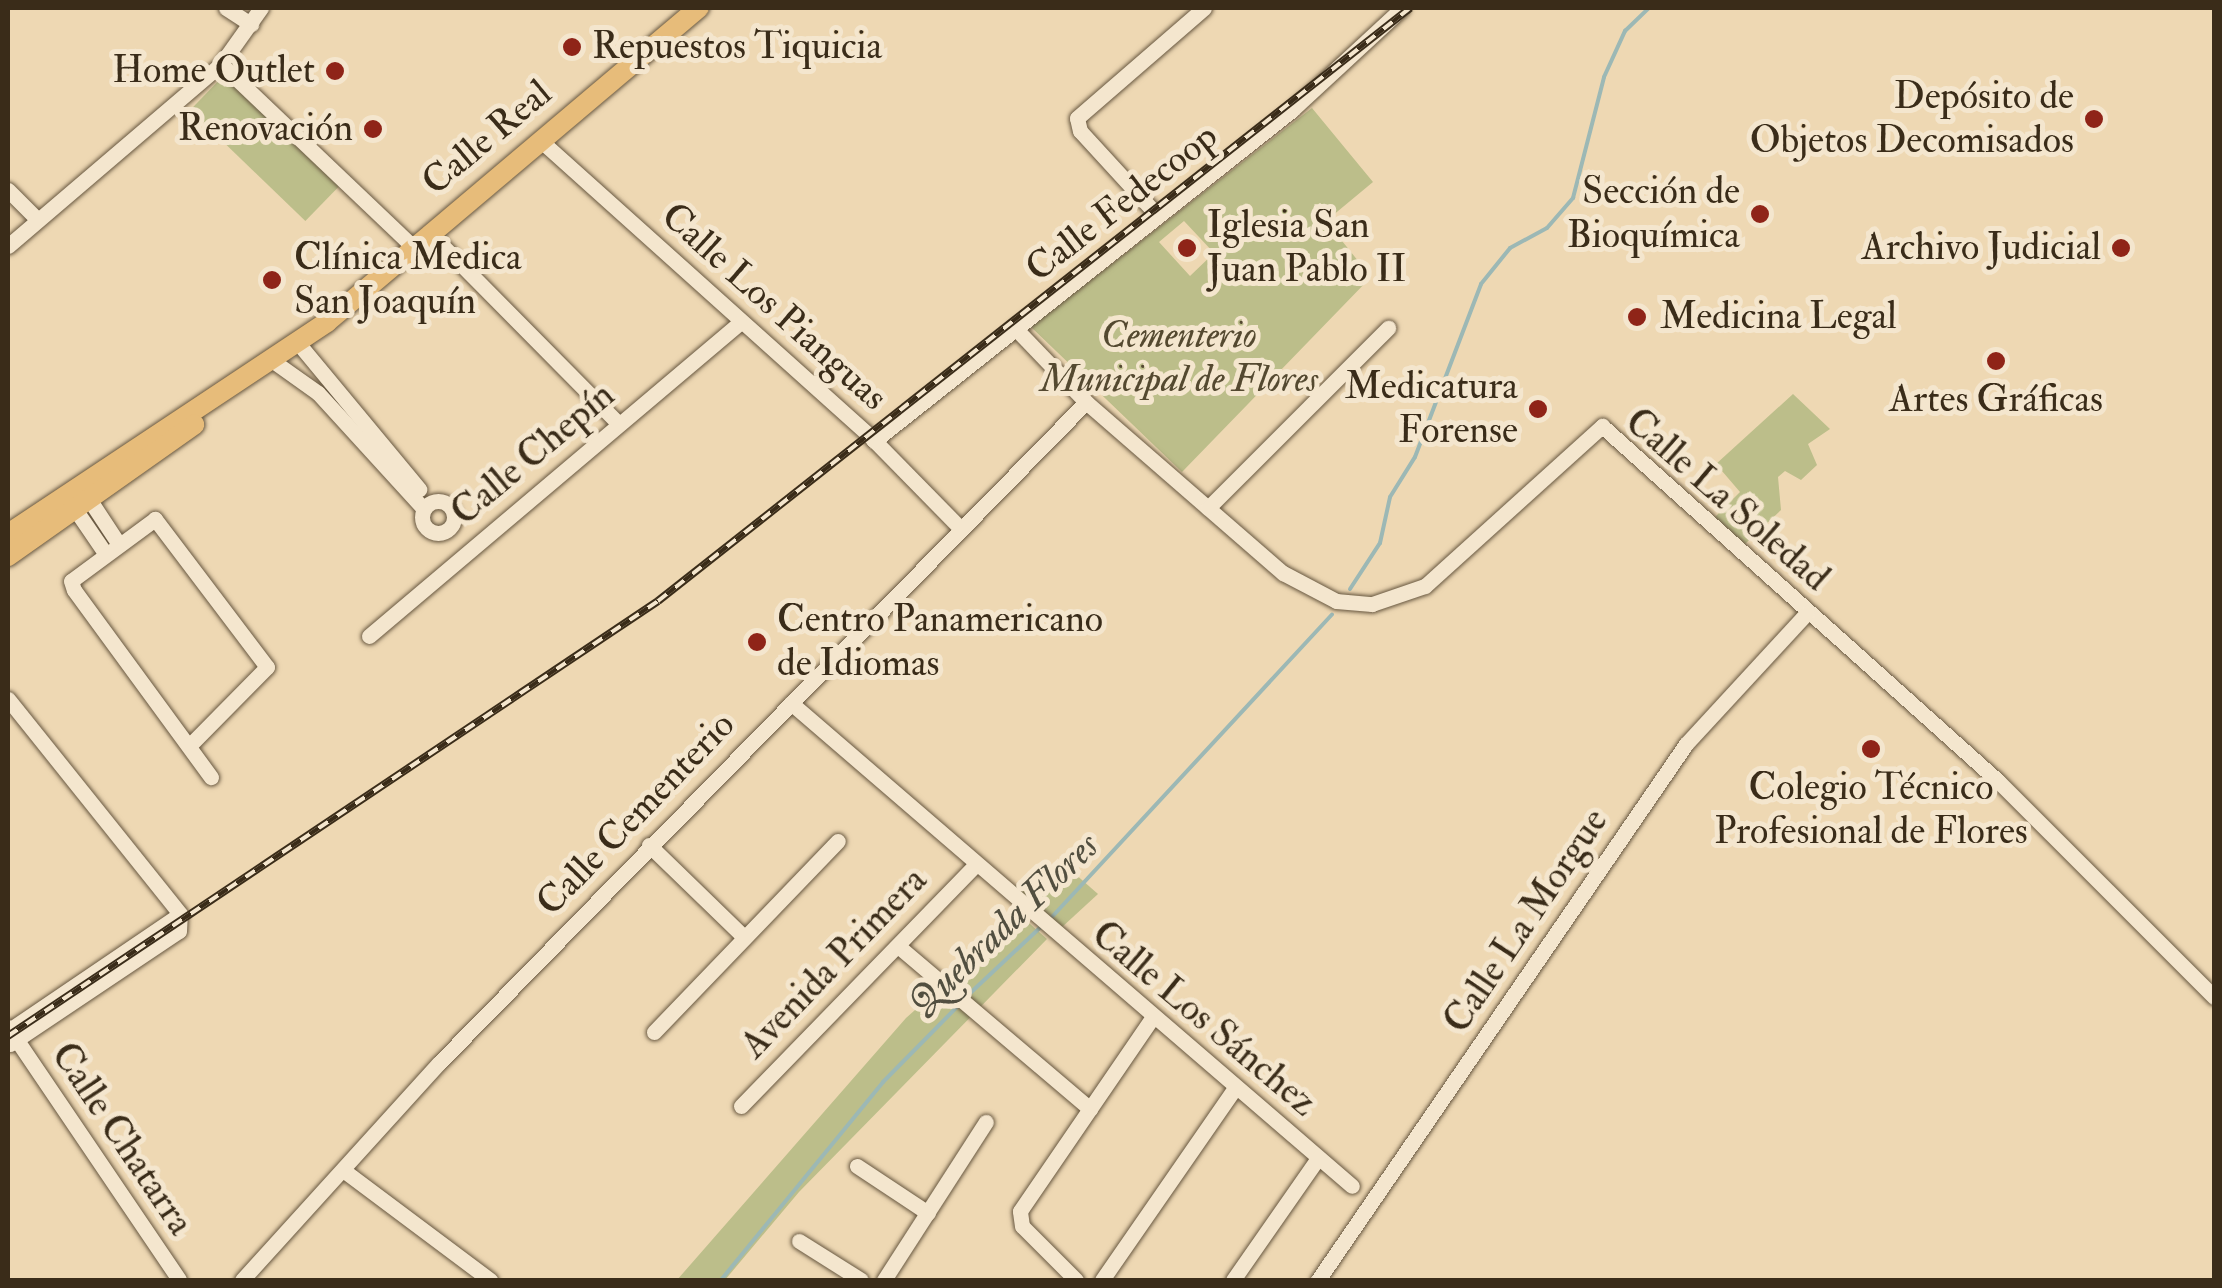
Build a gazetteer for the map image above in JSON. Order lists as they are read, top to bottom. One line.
{"streets":{"main road":["Calle Real"],"street":["Calle Fedecoop","Calle Los Pianguas","Calle Chepín","Calle La Soledad","Calle Cementerio","Calle La Morgue","Avenida Primera","Calle Los Sánchez","Calle Chatarra"]},"crossings":[["Calle Real","Calle Los Pianguas"],["Calle Fedecoop","Calle Los Pianguas"],["Calle Fedecoop","Calle La Soledad"],["Calle Los Pianguas","Calle Chepín"],["Calle Los Pianguas","Calle Cementerio"],["Calle La Soledad","Calle Cementerio"],["Calle La Soledad","Calle La Morgue"],["Calle Cementerio","Calle Los Sánchez"],["Avenida Primera","Calle Los Sánchez"]],"water":["Quebrada Flores"],"parks":["Cementerio Municipal de Flores"],"places":["Repuestos Tiquicia","Home Outlet","Depósito de Objetos Decomisados","Renovación","Sección de Bioquímica","Iglesia San Juan Pablo II","Archivo Judicial","Clínica Medica San Joaquín","Medicina Legal","Artes Gráficas","Medicatura Forense","Centro Panamericano de Idiomas","Colegio Técnico Profesional de Flores"]}
